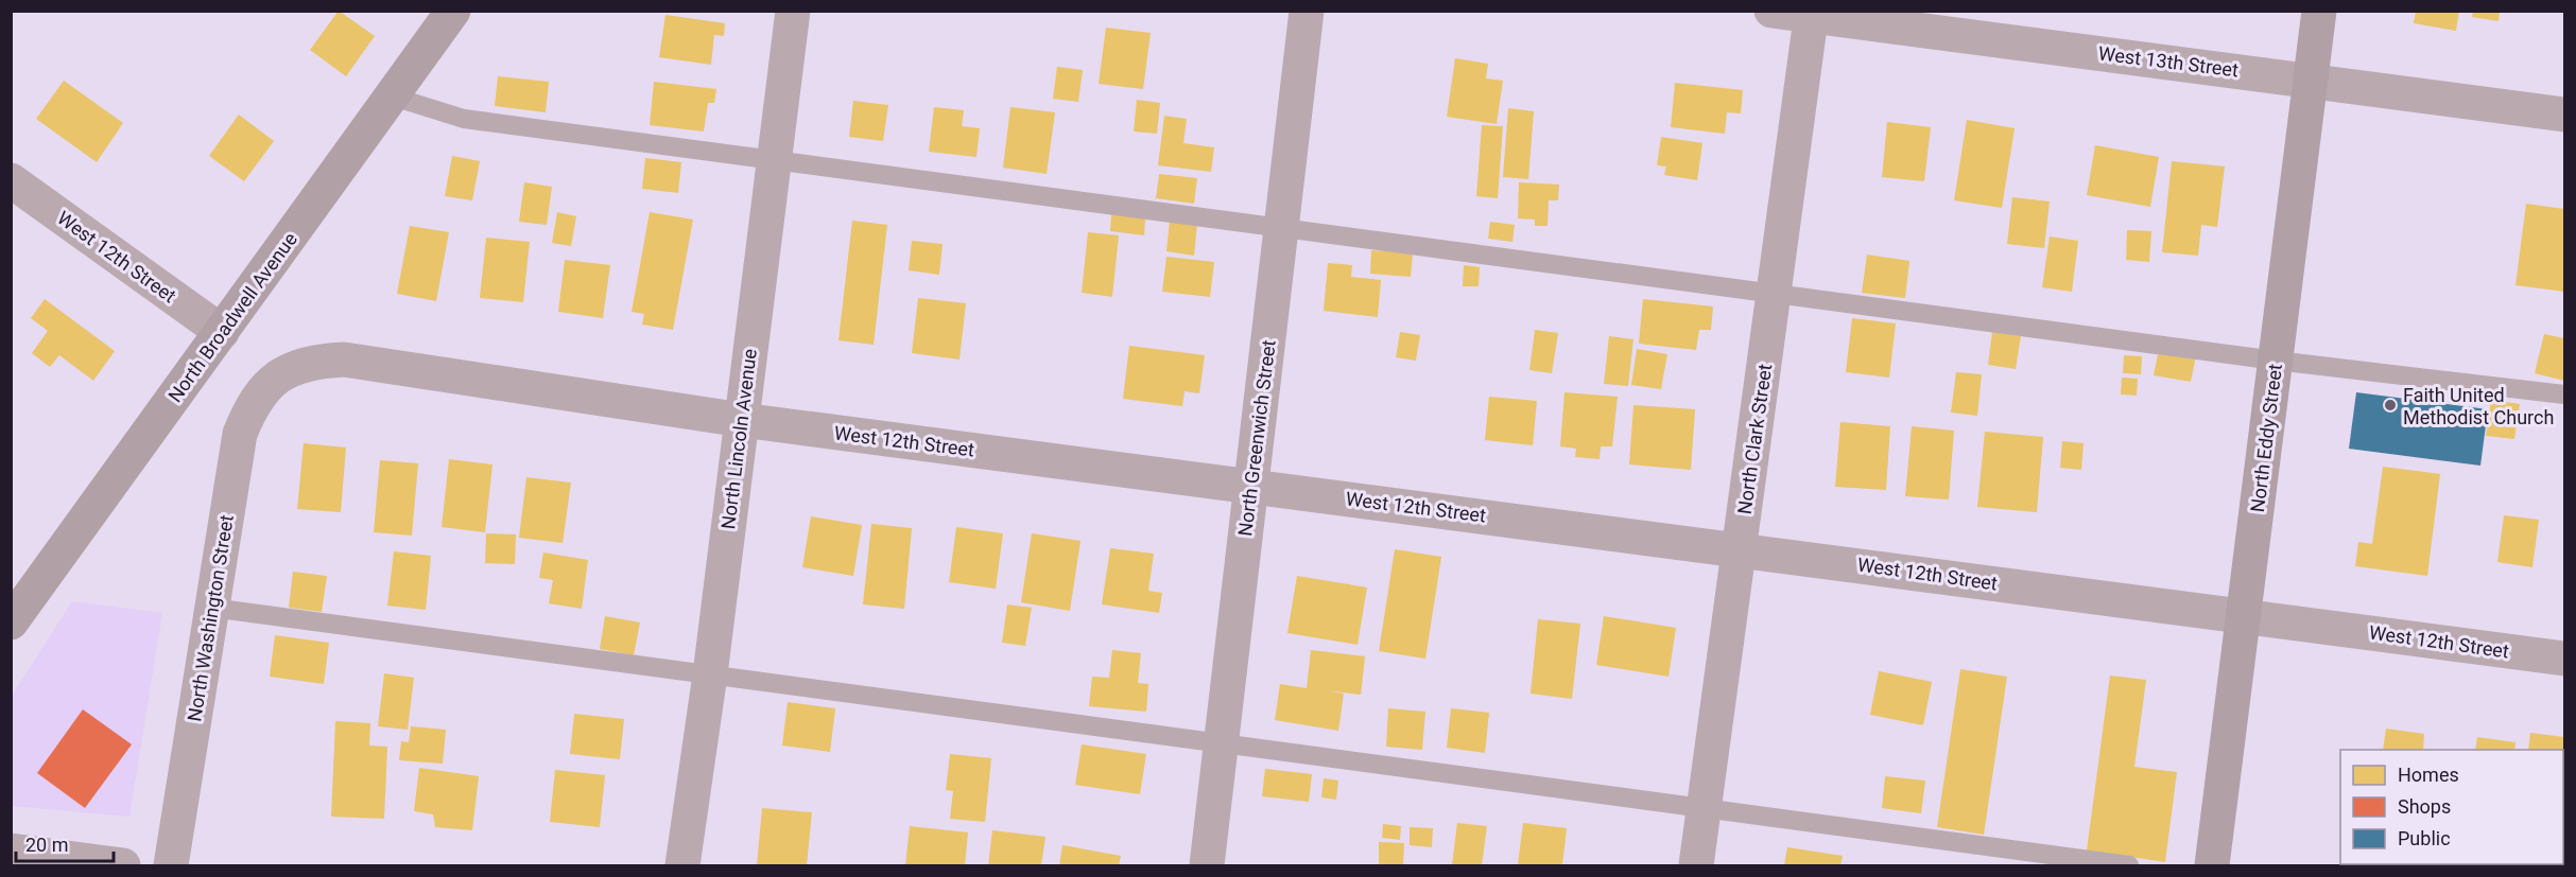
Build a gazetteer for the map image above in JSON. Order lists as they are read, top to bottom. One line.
{"streets":{"main road":["North Broadwell Avenue","North Eddy Street"],"street":["West 13th Street","West 12th Street","North Greenwich Street","North Lincoln Avenue","North Clark Street","North Washington Street"]},"crossings":[["West 13th Street","North Eddy Street"],["West 13th Street","North Clark Street"],["West 12th Street","North Broadwell Avenue"],["West 12th Street","North Greenwich Street"],["West 12th Street","North Eddy Street"],["West 12th Street","North Lincoln Avenue"],["West 12th Street","North Clark Street"],["West 12th Street","North Washington Street"]],"places":["Faith United Methodist Church"],"legend":["Homes","Shops","Public"],"scale_bar":"20 m"}
